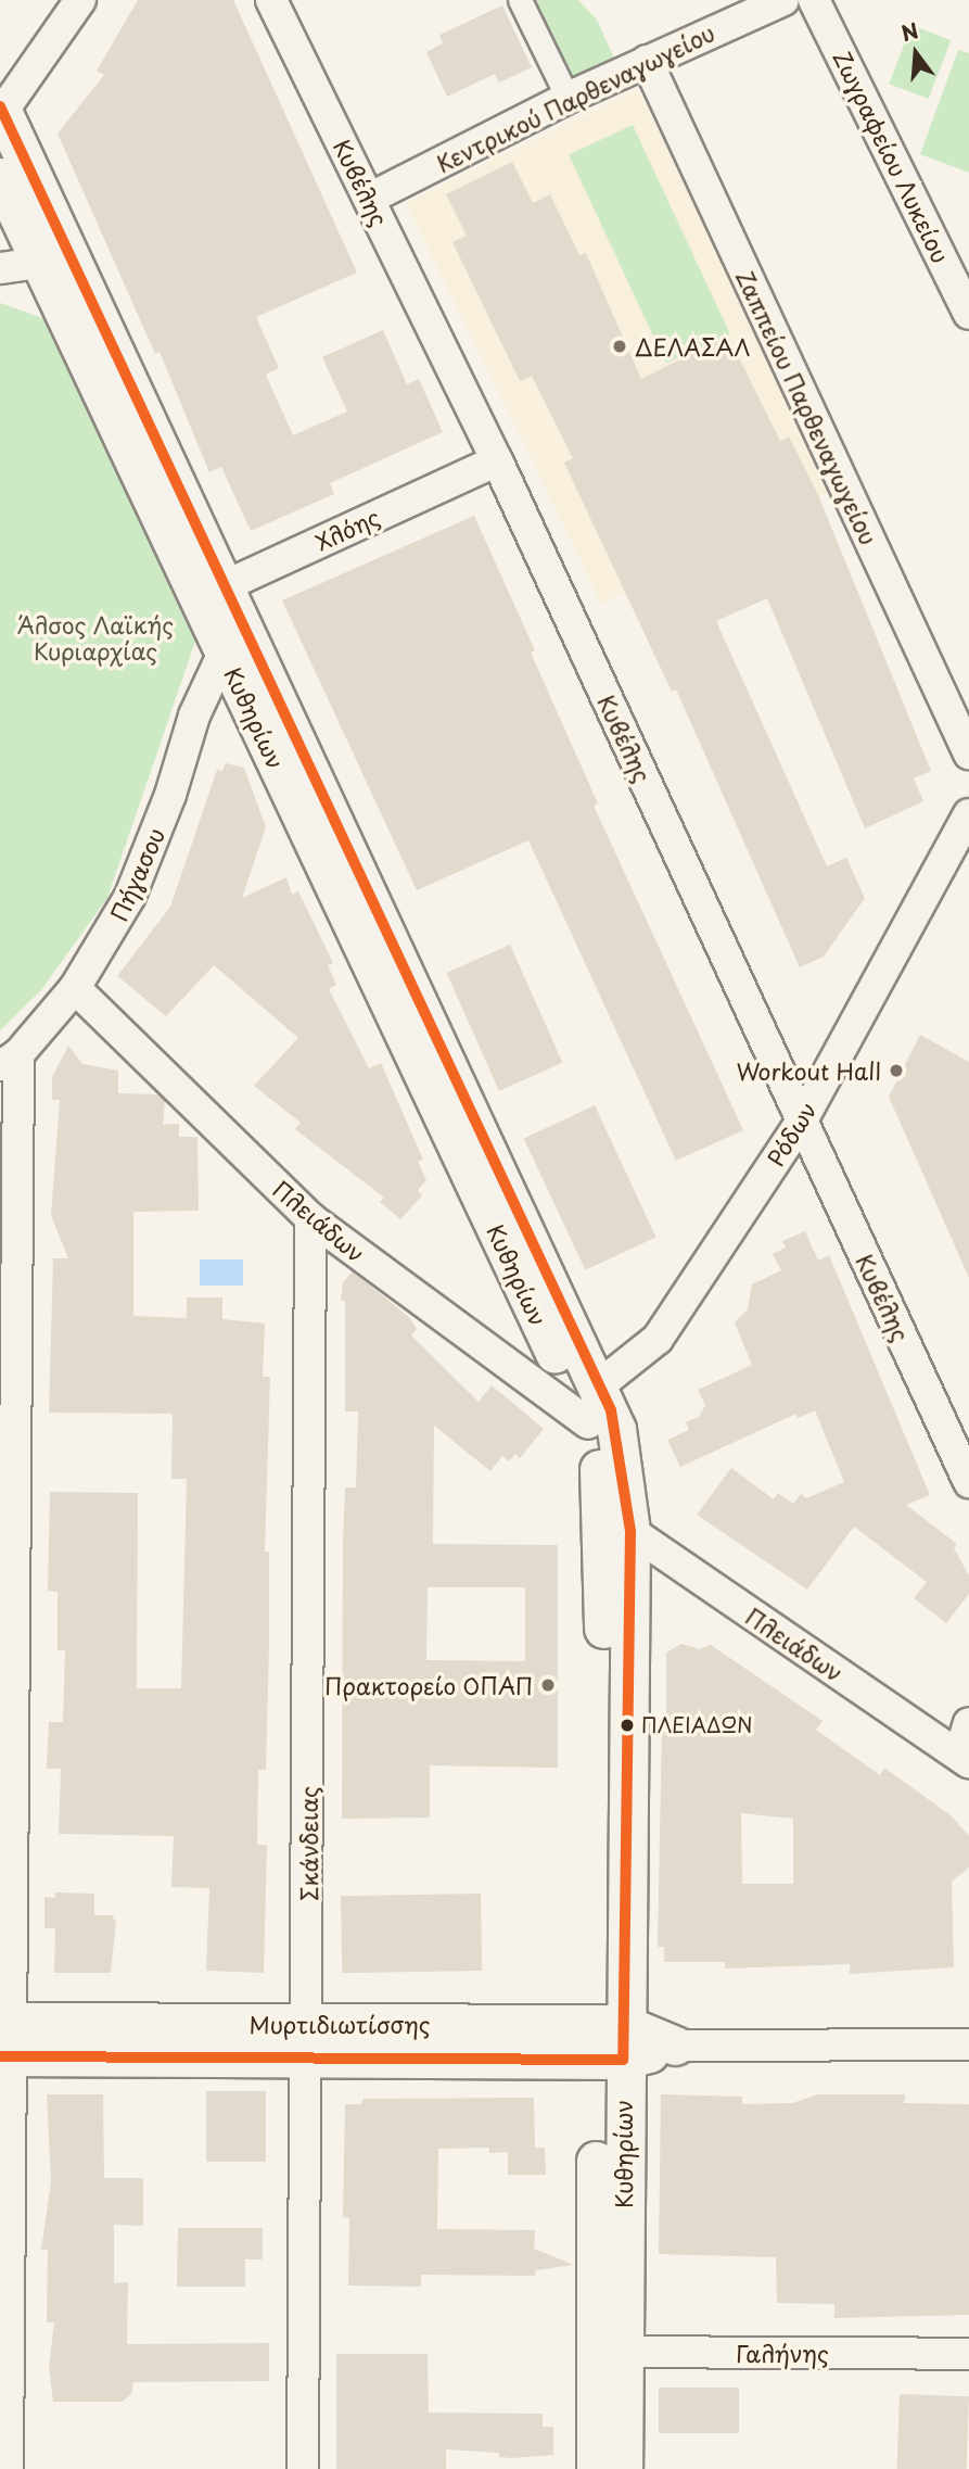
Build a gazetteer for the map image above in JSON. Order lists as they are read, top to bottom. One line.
{"streets":{"street":["Κεντρικού Παρθεναγωγείου","Ζωγραφείου Λυκείου","Κυβέλης","Ζαππείου Παρθεναγωγείου","Χλόης","Κυθηρίων","Πήγασου","Ρόδων","Πλειάδων","Σκάνδειας","Μυρτιδιωτίσσης","Γαλήνης"]},"crossings":[["Κεντρικού Παρθεναγωγείου","Κυβέλης"],["Κεντρικού Παρθεναγωγείου","Ζαππείου Παρθεναγωγείου"],["Κυβέλης","Χλόης"],["Κυβέλης","Ρόδων"],["Χλόης","Κυθηρίων"],["Κυθηρίων","Πήγασου"],["Κυθηρίων","Ρόδων"],["Κυθηρίων","Πλειάδων"],["Κυθηρίων","Μυρτιδιωτίσσης"],["Κυθηρίων","Γαλήνης"],["Πήγασου","Πλειάδων"],["Πλειάδων","Σκάνδειας"],["Σκάνδειας","Μυρτιδιωτίσσης"]],"parks":["Άλσος Λαϊκής Κυριαρχίας"],"places":["ΔΕΛΑΣΑΛ","Workout Hall","Πρακτορείο ΟΠΑΠ","ΠΛΕΙΑΔΩΝ"],"north":"top"}
